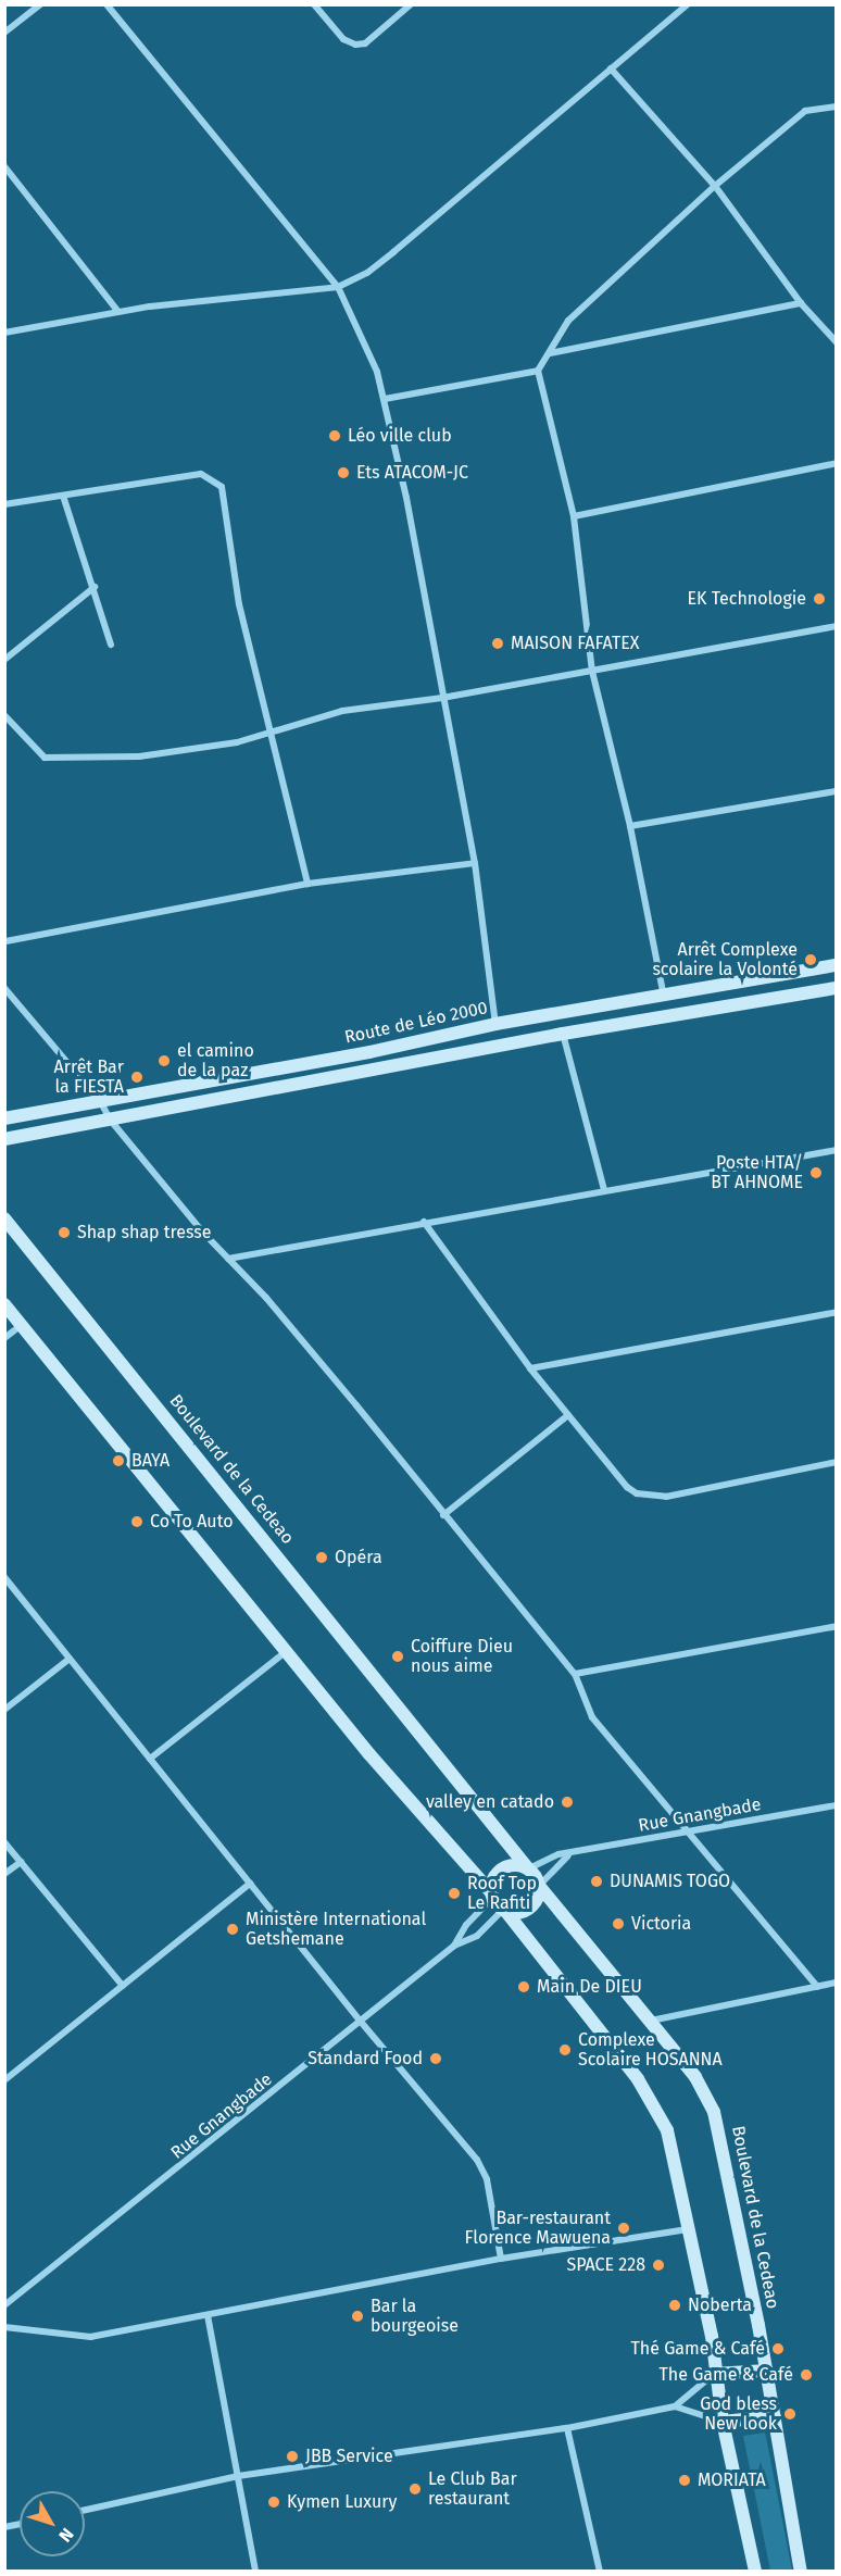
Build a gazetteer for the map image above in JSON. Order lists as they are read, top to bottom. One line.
{"streets":{"main road":["Route de Léo 2000","Boulevard de la Cedeao"],"street":["Rue Gnangbade"]},"crossings":[["Boulevard de la Cedeao","Rue Gnangbade"]],"places":["Léo ville club","Ets ATACOM-JC","EK Technologie","MAISON FAFATEX","Arrêt Complexe scolaire la Volonté","el camino de la paz","Arrêt Bar la FIESTA","Poste HTA/ BT AHNOME","Shap shap tresse","BAYA","Co To Auto","Opéra","Coiffure Dieu nous aime","valley en catado","DUNAMIS TOGO","Roof Top Le Rafiti","Victoria","Ministère International Getshemane","Main De DIEU","Complexe Scolaire HOSANNA","Standard Food","Bar-restaurant Florence Mawuena","SPACE 228","Noberta","Bar la bourgeoise","Thé Game & Café","The Game & Café","God bless New look","JBB Service","MORIATA","Le Club Bar restaurant","Kymen Luxury"],"north":"bottom right"}
